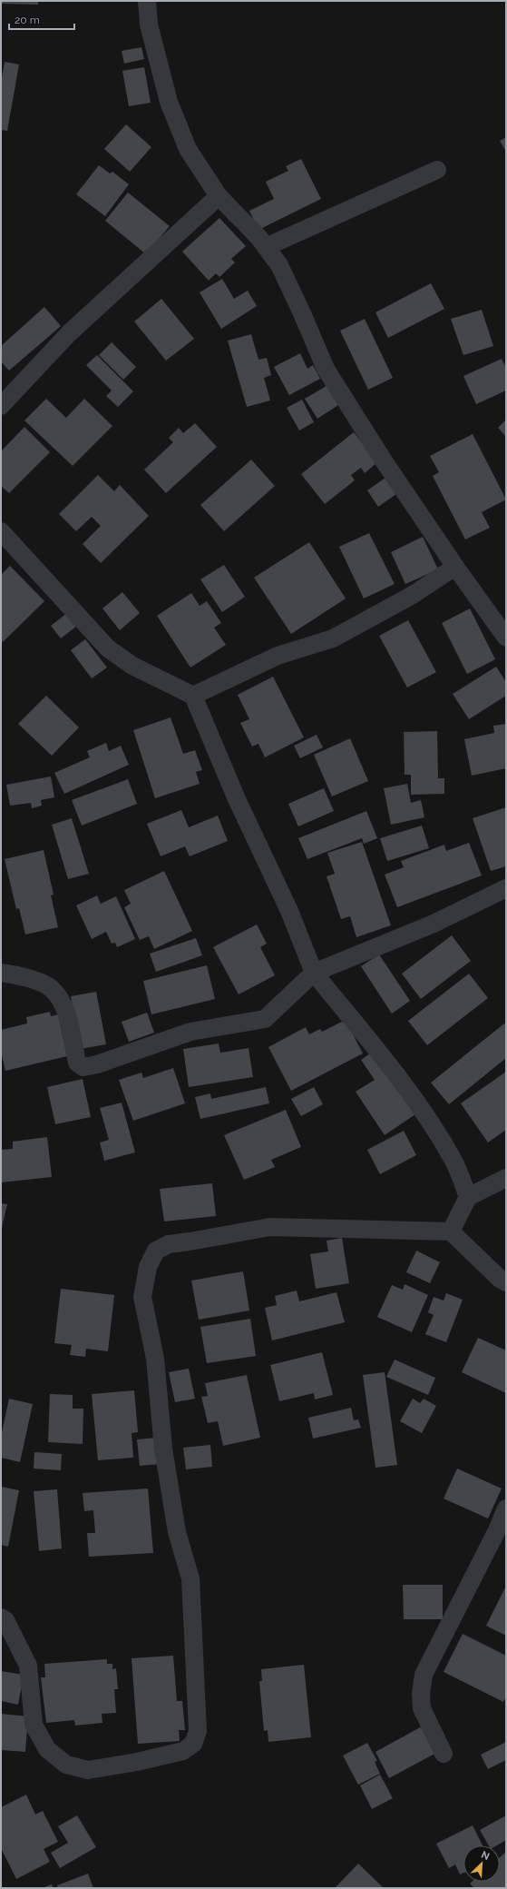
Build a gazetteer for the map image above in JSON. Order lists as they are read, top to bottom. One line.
{"scale_bar":"20 m","north":"top right"}
